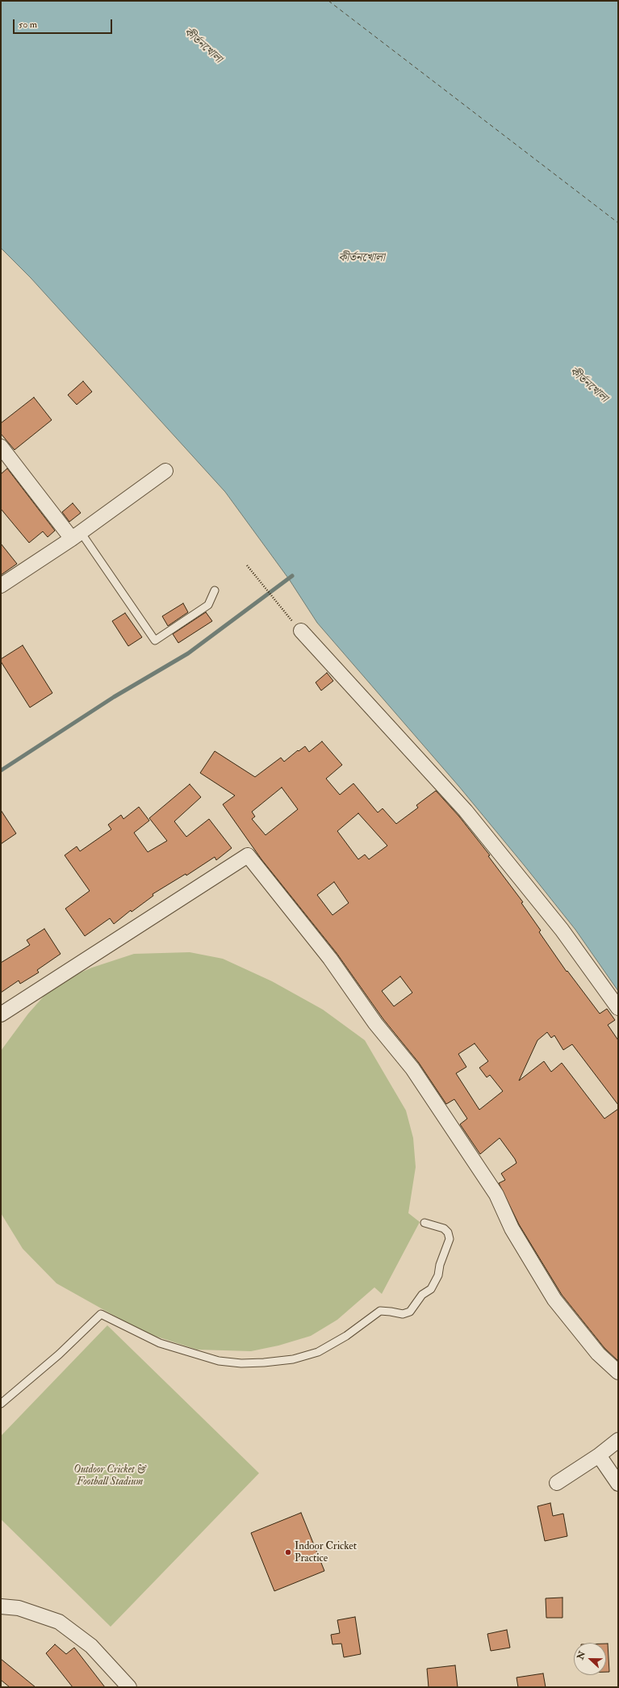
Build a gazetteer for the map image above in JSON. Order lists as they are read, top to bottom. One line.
{"water":["কীর্তনখোলা"],"parks":["Outdoor Cricket & Football Stadium"],"places":["Indoor Cricket Practice"],"scale_bar":"50 m","north":"left"}
